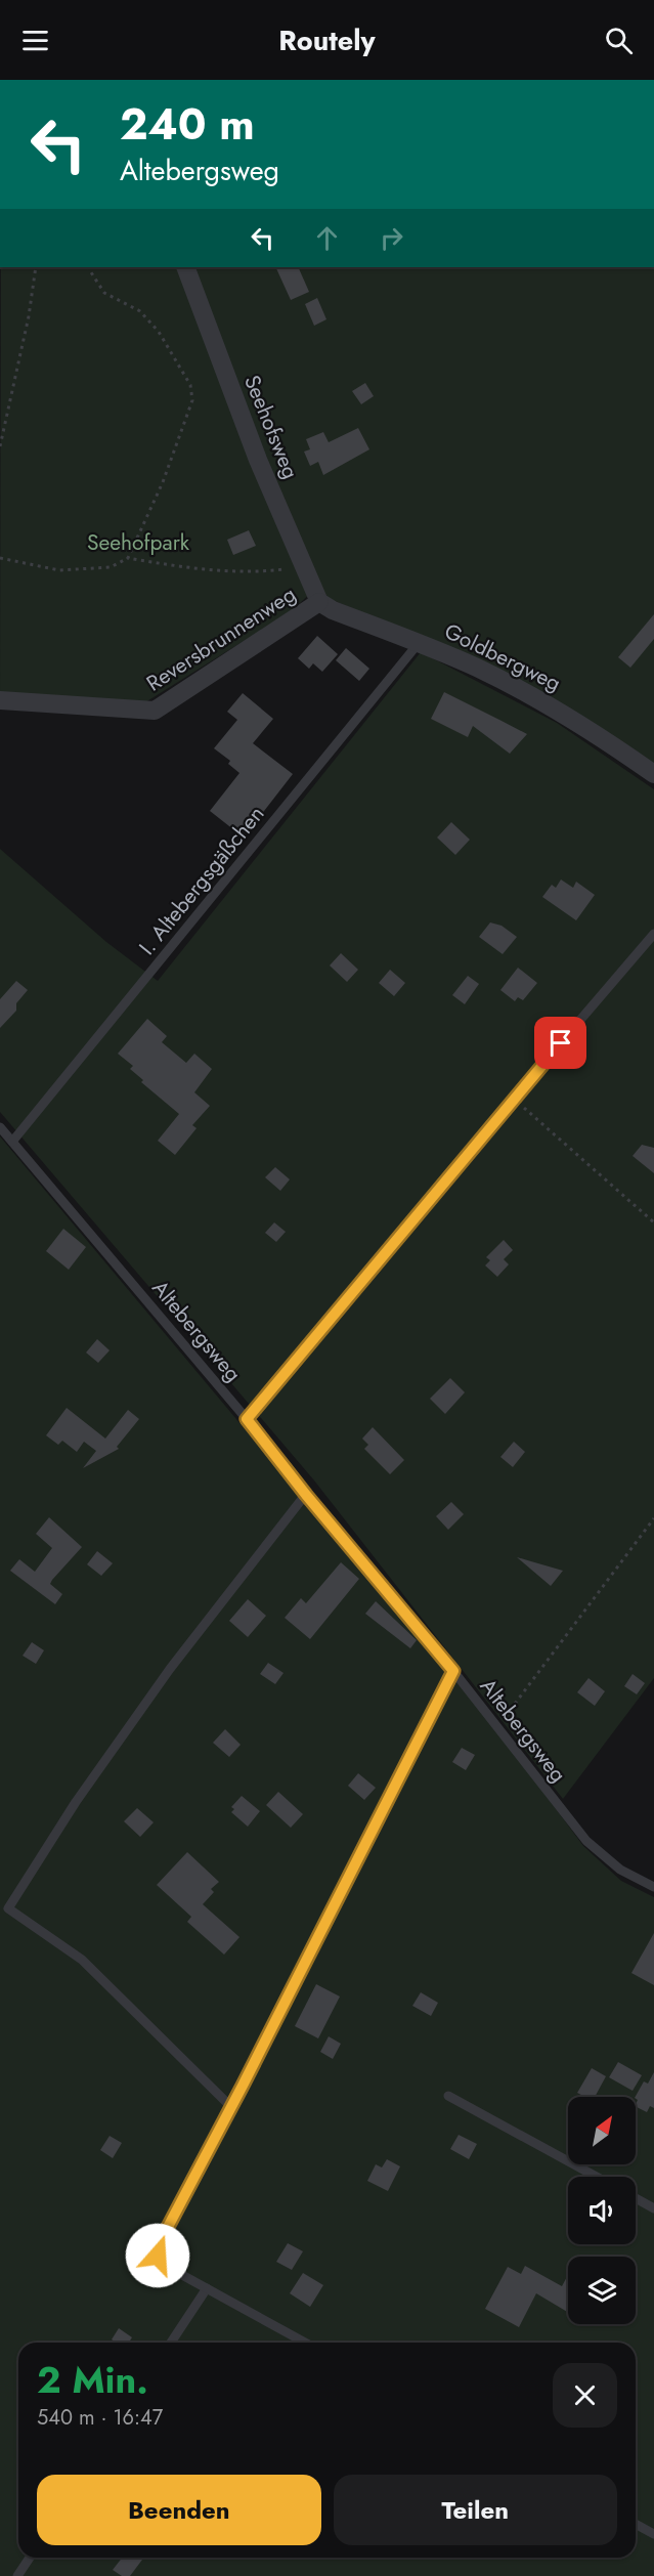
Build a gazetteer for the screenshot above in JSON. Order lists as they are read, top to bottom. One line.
{"streets":{"street":["Seehofsweg","Reversbrunnenweg","Goldbergweg"],"lane":["I. Altebergsgäßchen","Altebergsweg"]},"crossings":[["Seehofsweg","Reversbrunnenweg"],["Seehofsweg","Goldbergweg"],["Reversbrunnenweg","Goldbergweg"],["Goldbergweg","I. Altebergsgäßchen"],["I. Altebergsgäßchen","Altebergsweg"]],"parks":["Seehofpark"],"north":"top right","page":{"header":"Routely","turn":["240 m","Altebergsweg"],"heading":["2 Min.","540 m · 16:47"],"buttons":["Beenden","Teilen"]}}
